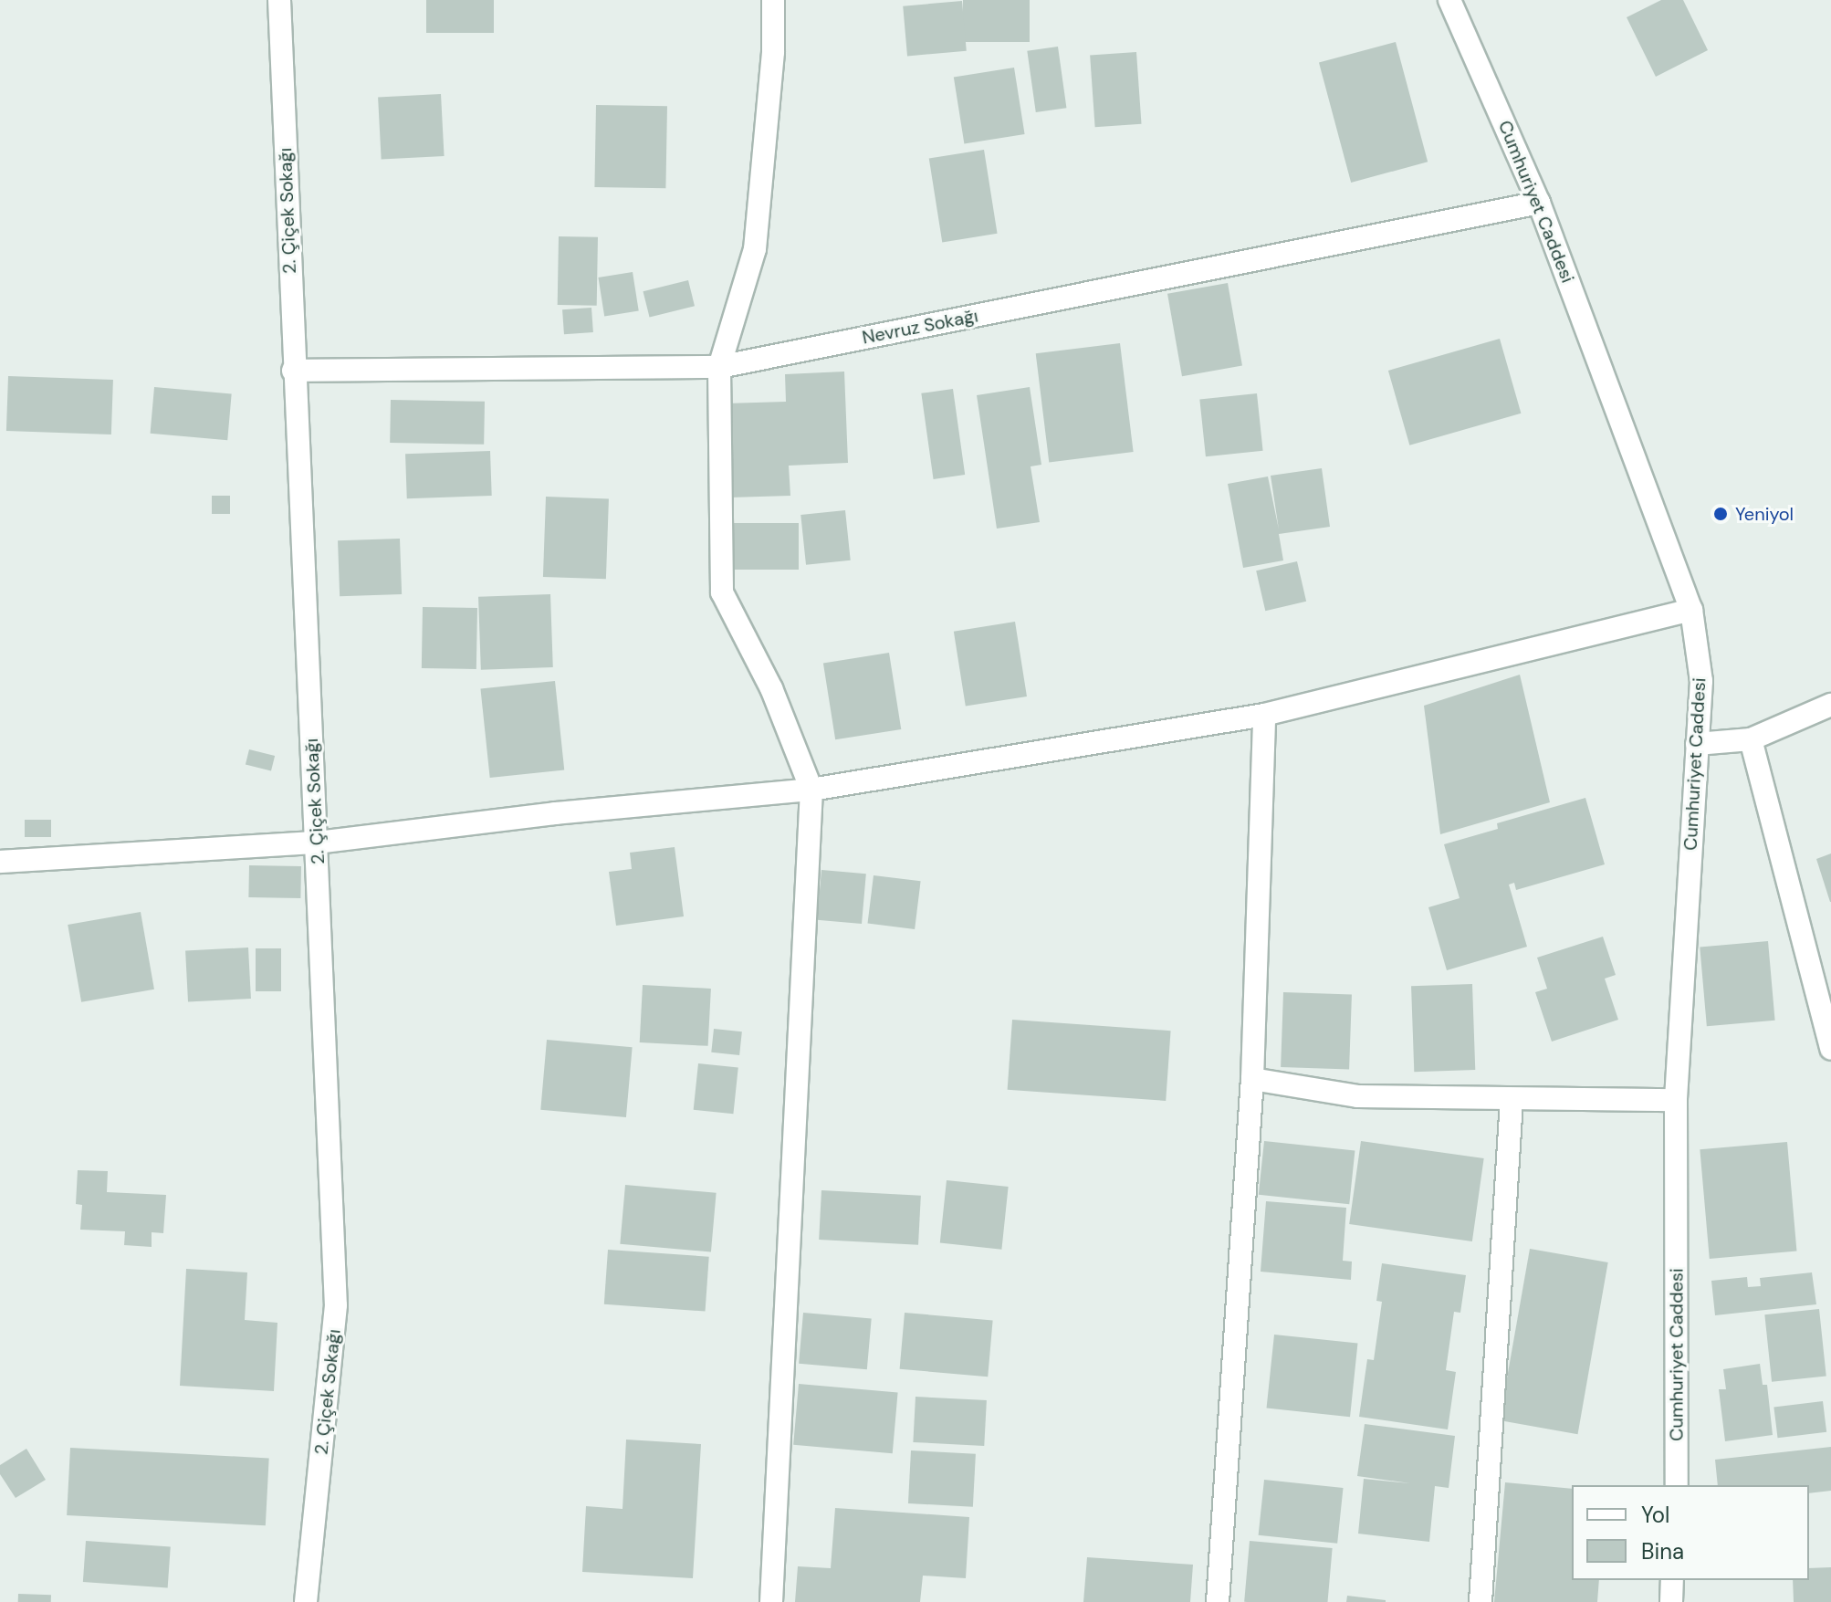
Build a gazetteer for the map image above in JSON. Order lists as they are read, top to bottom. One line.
{"streets":{"street":["Cumhuriyet Caddesi","2. Çiçek Sokağı","Nevruz Sokağı"]},"crossings":[["Cumhuriyet Caddesi","Nevruz Sokağı"],["2. Çiçek Sokağı","Nevruz Sokağı"]],"places":["Yeniyol"],"legend":["Yol","Bina"]}
